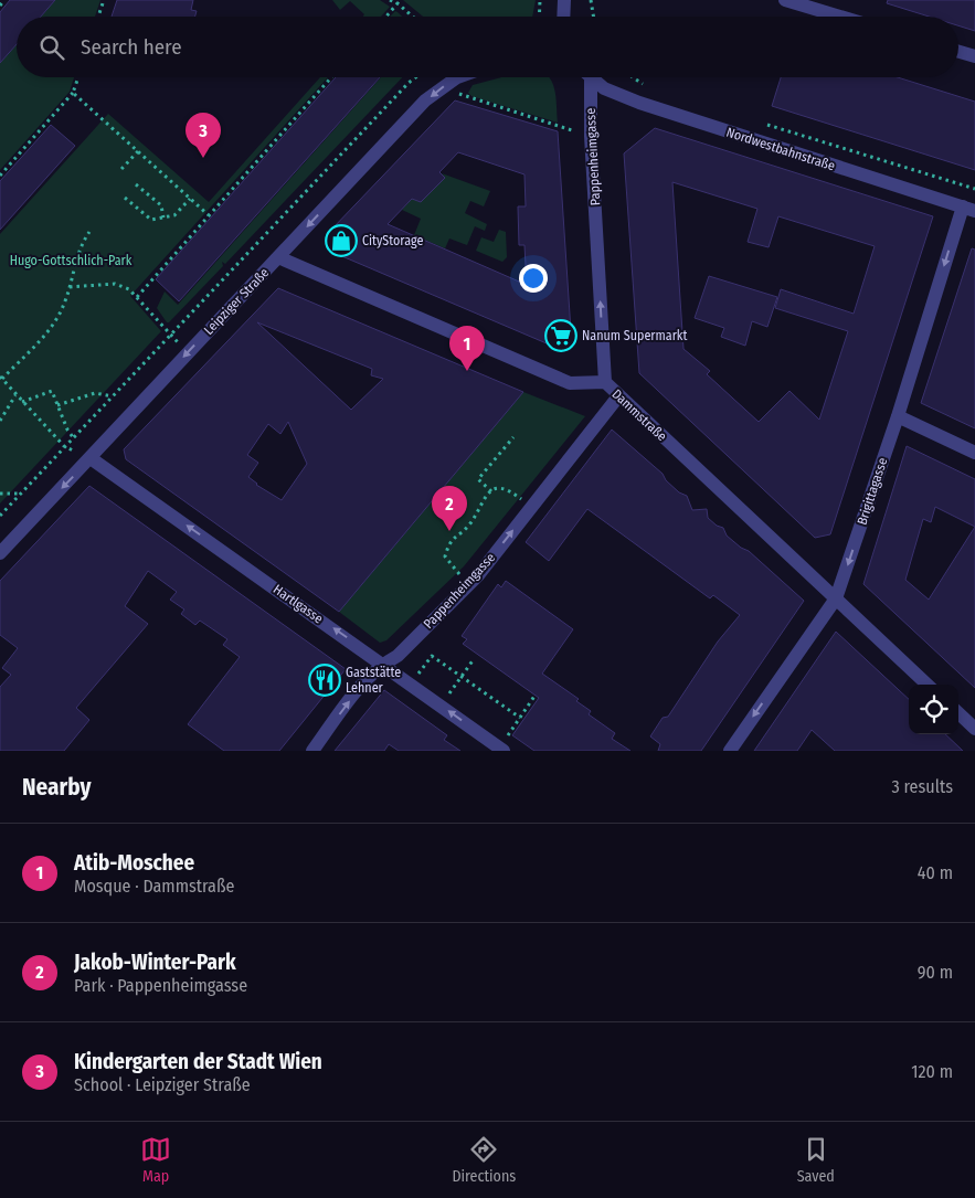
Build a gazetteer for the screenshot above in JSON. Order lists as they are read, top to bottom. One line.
{"streets":{"street":["Nordwestbahnstraße","Pappenheimgasse","Leipziger Straße","Dammstraße","Brigittagasse","Hartlgasse"]},"crossings":[["Nordwestbahnstraße","Pappenheimgasse"],["Nordwestbahnstraße","Brigittagasse"],["Pappenheimgasse","Dammstraße"],["Pappenheimgasse","Hartlgasse"],["Leipziger Straße","Dammstraße"],["Leipziger Straße","Hartlgasse"],["Dammstraße","Brigittagasse"]],"one_way":["Pappenheimgasse","Leipziger Straße","Brigittagasse","Hartlgasse"],"parks":["Hugo-Gottschlich-Park"],"places":{"shop":["CityStorage"],"supermarket":["Nanum Supermarkt"],"restaurant":["Gaststätte Lehner"]},"page":{"search":"Search here","pins":["3","1","2"],"heading":["Nearby","3 results"],"list":[{"mark":"1","name":"Atib-Moschee","note":"Mosque · Dammstraße","value":"40 m"},{"mark":"2","name":"Jakob-Winter-Park","note":"Park · Pappenheimgasse","value":"90 m"},{"mark":"3","name":"Kindergarten der Stadt Wien","note":"School · Leipziger Straße","value":"120 m"}],"nav":["Map","Directions","Saved"]}}
